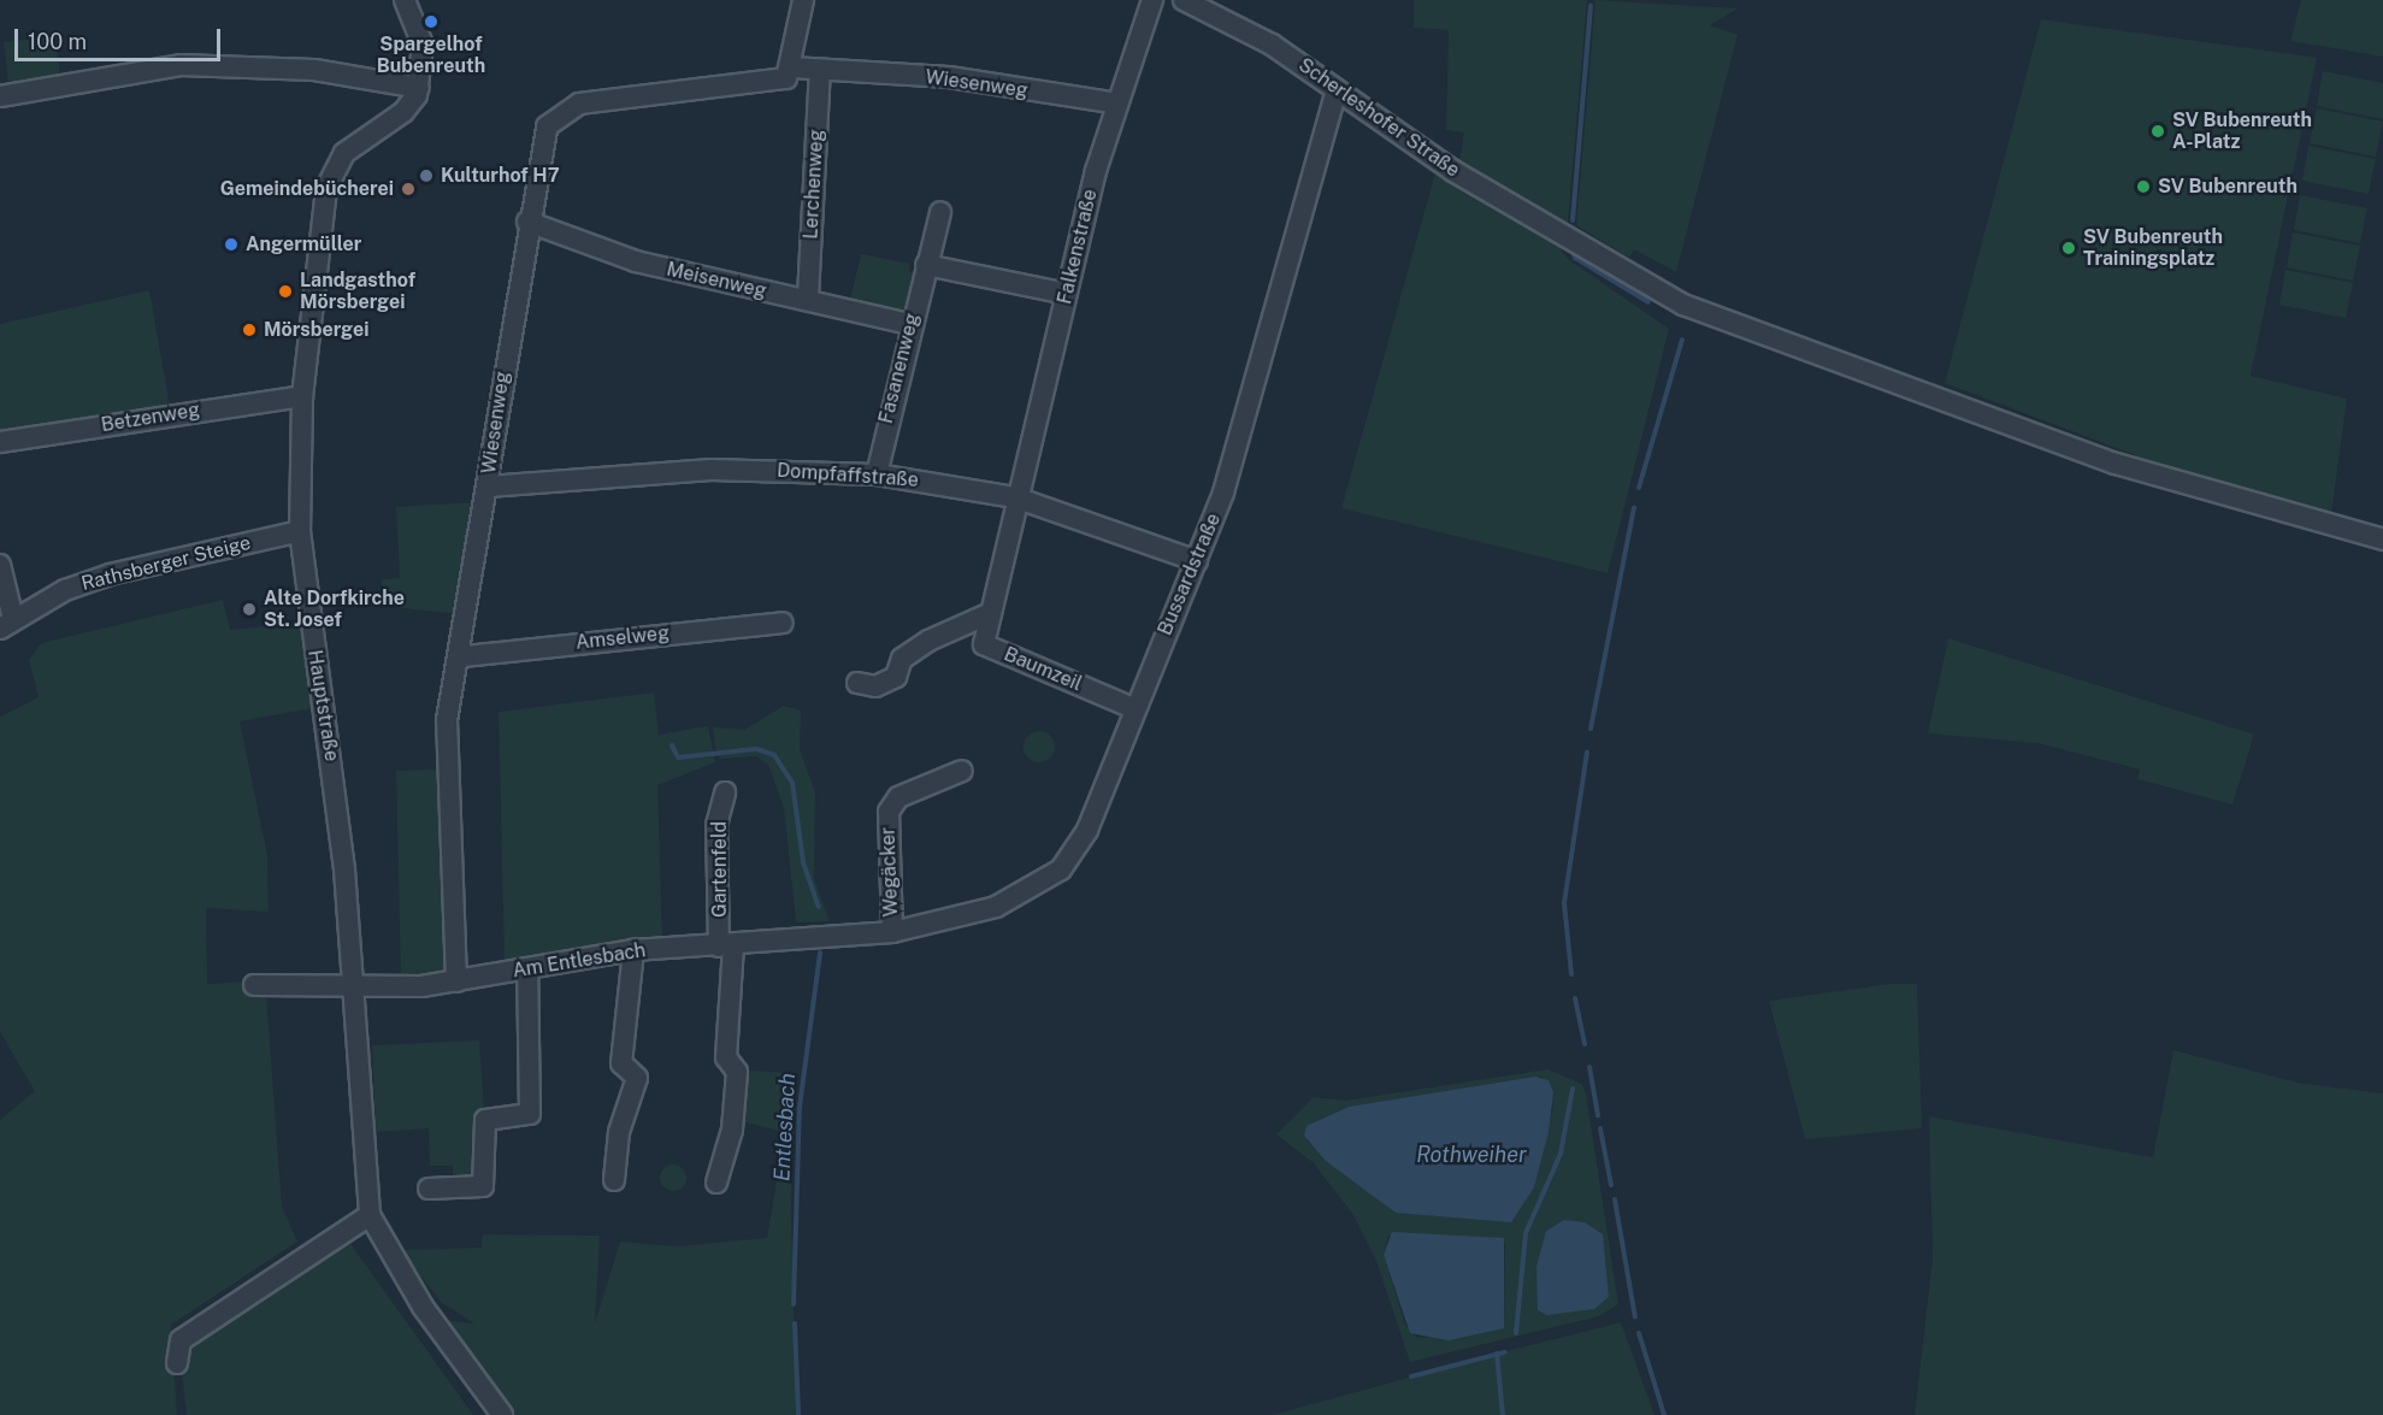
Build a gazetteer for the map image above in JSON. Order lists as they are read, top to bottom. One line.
{"streets":{"street":["Wiesenweg","Scherleshofer Straße","Lerchenweg","Falkenstraße","Meisenweg","Fasanenweg","Betzenweg","Dompfaffstraße","Rathsberger Steige","Bussardstraße","Amselweg","Baumzeil","Hauptstraße","Gartenfeld","Wegäcker","Am Entlesbach"]},"crossings":[["Wiesenweg","Lerchenweg"],["Wiesenweg","Falkenstraße"],["Wiesenweg","Meisenweg"],["Wiesenweg","Dompfaffstraße"],["Wiesenweg","Amselweg"],["Wiesenweg","Am Entlesbach"],["Scherleshofer Straße","Bussardstraße"],["Lerchenweg","Meisenweg"],["Falkenstraße","Dompfaffstraße"],["Falkenstraße","Baumzeil"],["Meisenweg","Fasanenweg"],["Fasanenweg","Dompfaffstraße"],["Betzenweg","Hauptstraße"],["Dompfaffstraße","Bussardstraße"],["Dompfaffstraße","Baumzeil"],["Rathsberger Steige","Hauptstraße"],["Bussardstraße","Baumzeil"],["Bussardstraße","Wegäcker"],["Bussardstraße","Am Entlesbach"],["Hauptstraße","Am Entlesbach"],["Gartenfeld","Am Entlesbach"],["Wegäcker","Am Entlesbach"]],"water":["Entlesbach","Rothweiher"],"places":["Spargelhof Bubenreuth","SV Bubenreuth A-Platz","Kulturhof H7","SV Bubenreuth","Gemeindebücherei","Angermüller","SV Bubenreuth Trainingsplatz","Landgasthof Mörsbergei","Mörsbergei","Alte Dorfkirche St. Josef"],"scale_bar":"100 m"}
